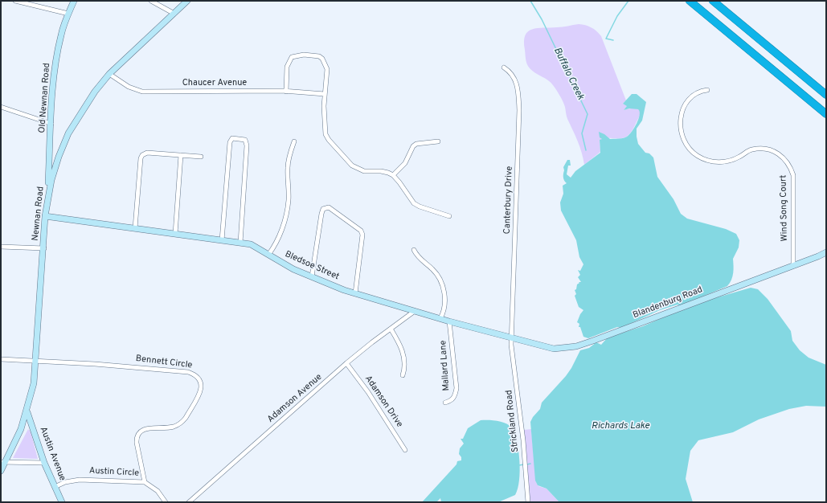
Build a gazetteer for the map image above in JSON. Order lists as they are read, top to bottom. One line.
{"streets":{"street":["Chaucer Avenue","Old Newnan Road","Canterbury Drive","Wind Song Court","Newnan Road","Bledsoe Street","Blandenburg Road","Bennett Circle","Mallard Lane","Adamson Avenue","Adamson Drive","Strickland Road","Austin Avenue","Austin Circle"]},"crossings":[["Chaucer Avenue","Newnan Road"],["Old Newnan Road","Newnan Road"],["Canterbury Drive","Bledsoe Street"],["Canterbury Drive","Blandenburg Road"],["Canterbury Drive","Strickland Road"],["Wind Song Court","Blandenburg Road"],["Newnan Road","Bledsoe Street"],["Newnan Road","Bennett Circle"],["Newnan Road","Austin Avenue"],["Bledsoe Street","Blandenburg Road"],["Bledsoe Street","Mallard Lane"],["Bledsoe Street","Adamson Avenue"],["Bledsoe Street","Strickland Road"],["Blandenburg Road","Strickland Road"],["Bennett Circle","Austin Circle"],["Adamson Avenue","Adamson Drive"],["Austin Avenue","Austin Circle"]],"water":["Buffalo Creek","Richards Lake"]}
